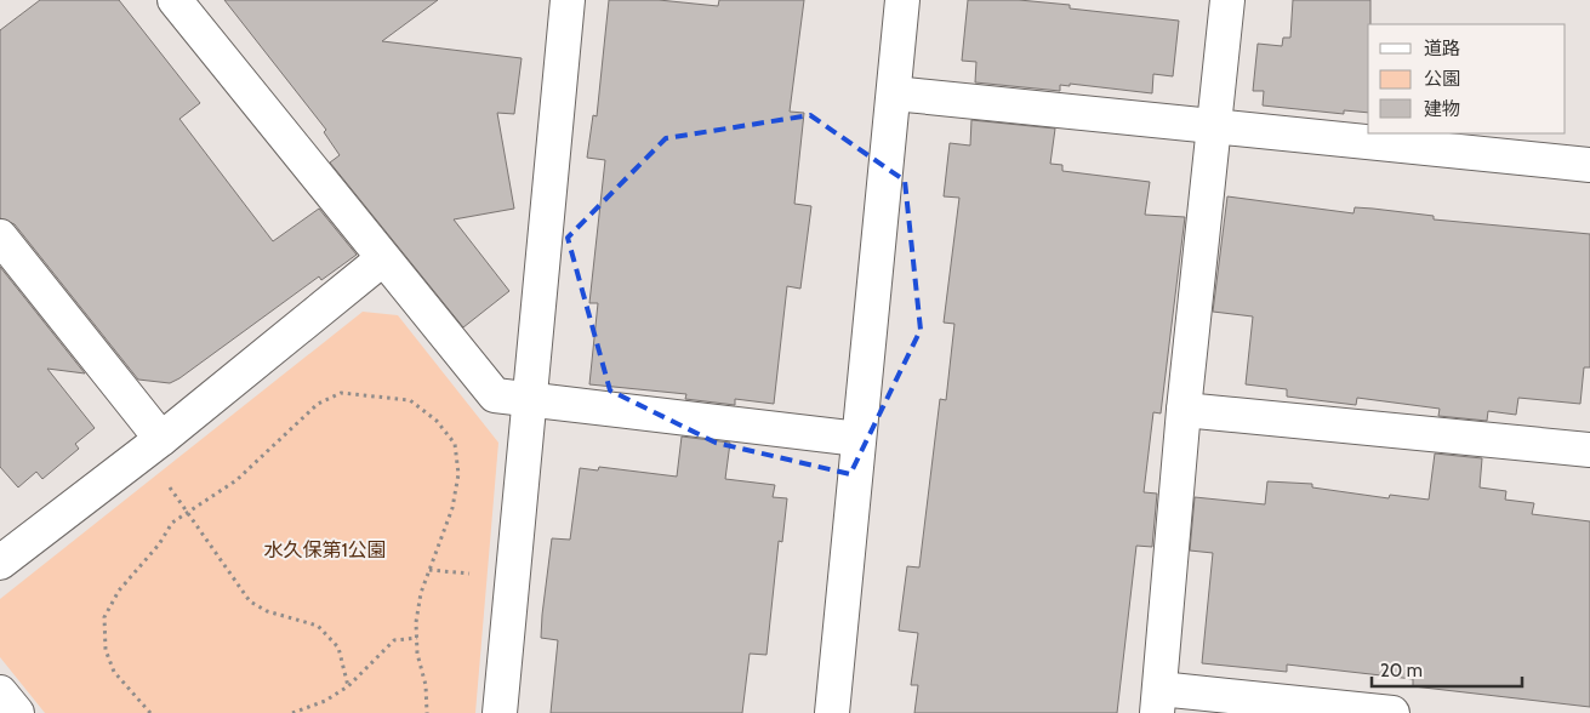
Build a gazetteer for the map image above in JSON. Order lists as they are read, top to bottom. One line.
{"parks":["水久保第1公園"],"legend":["道路","公園","建物"],"scale_bar":"20 m"}
